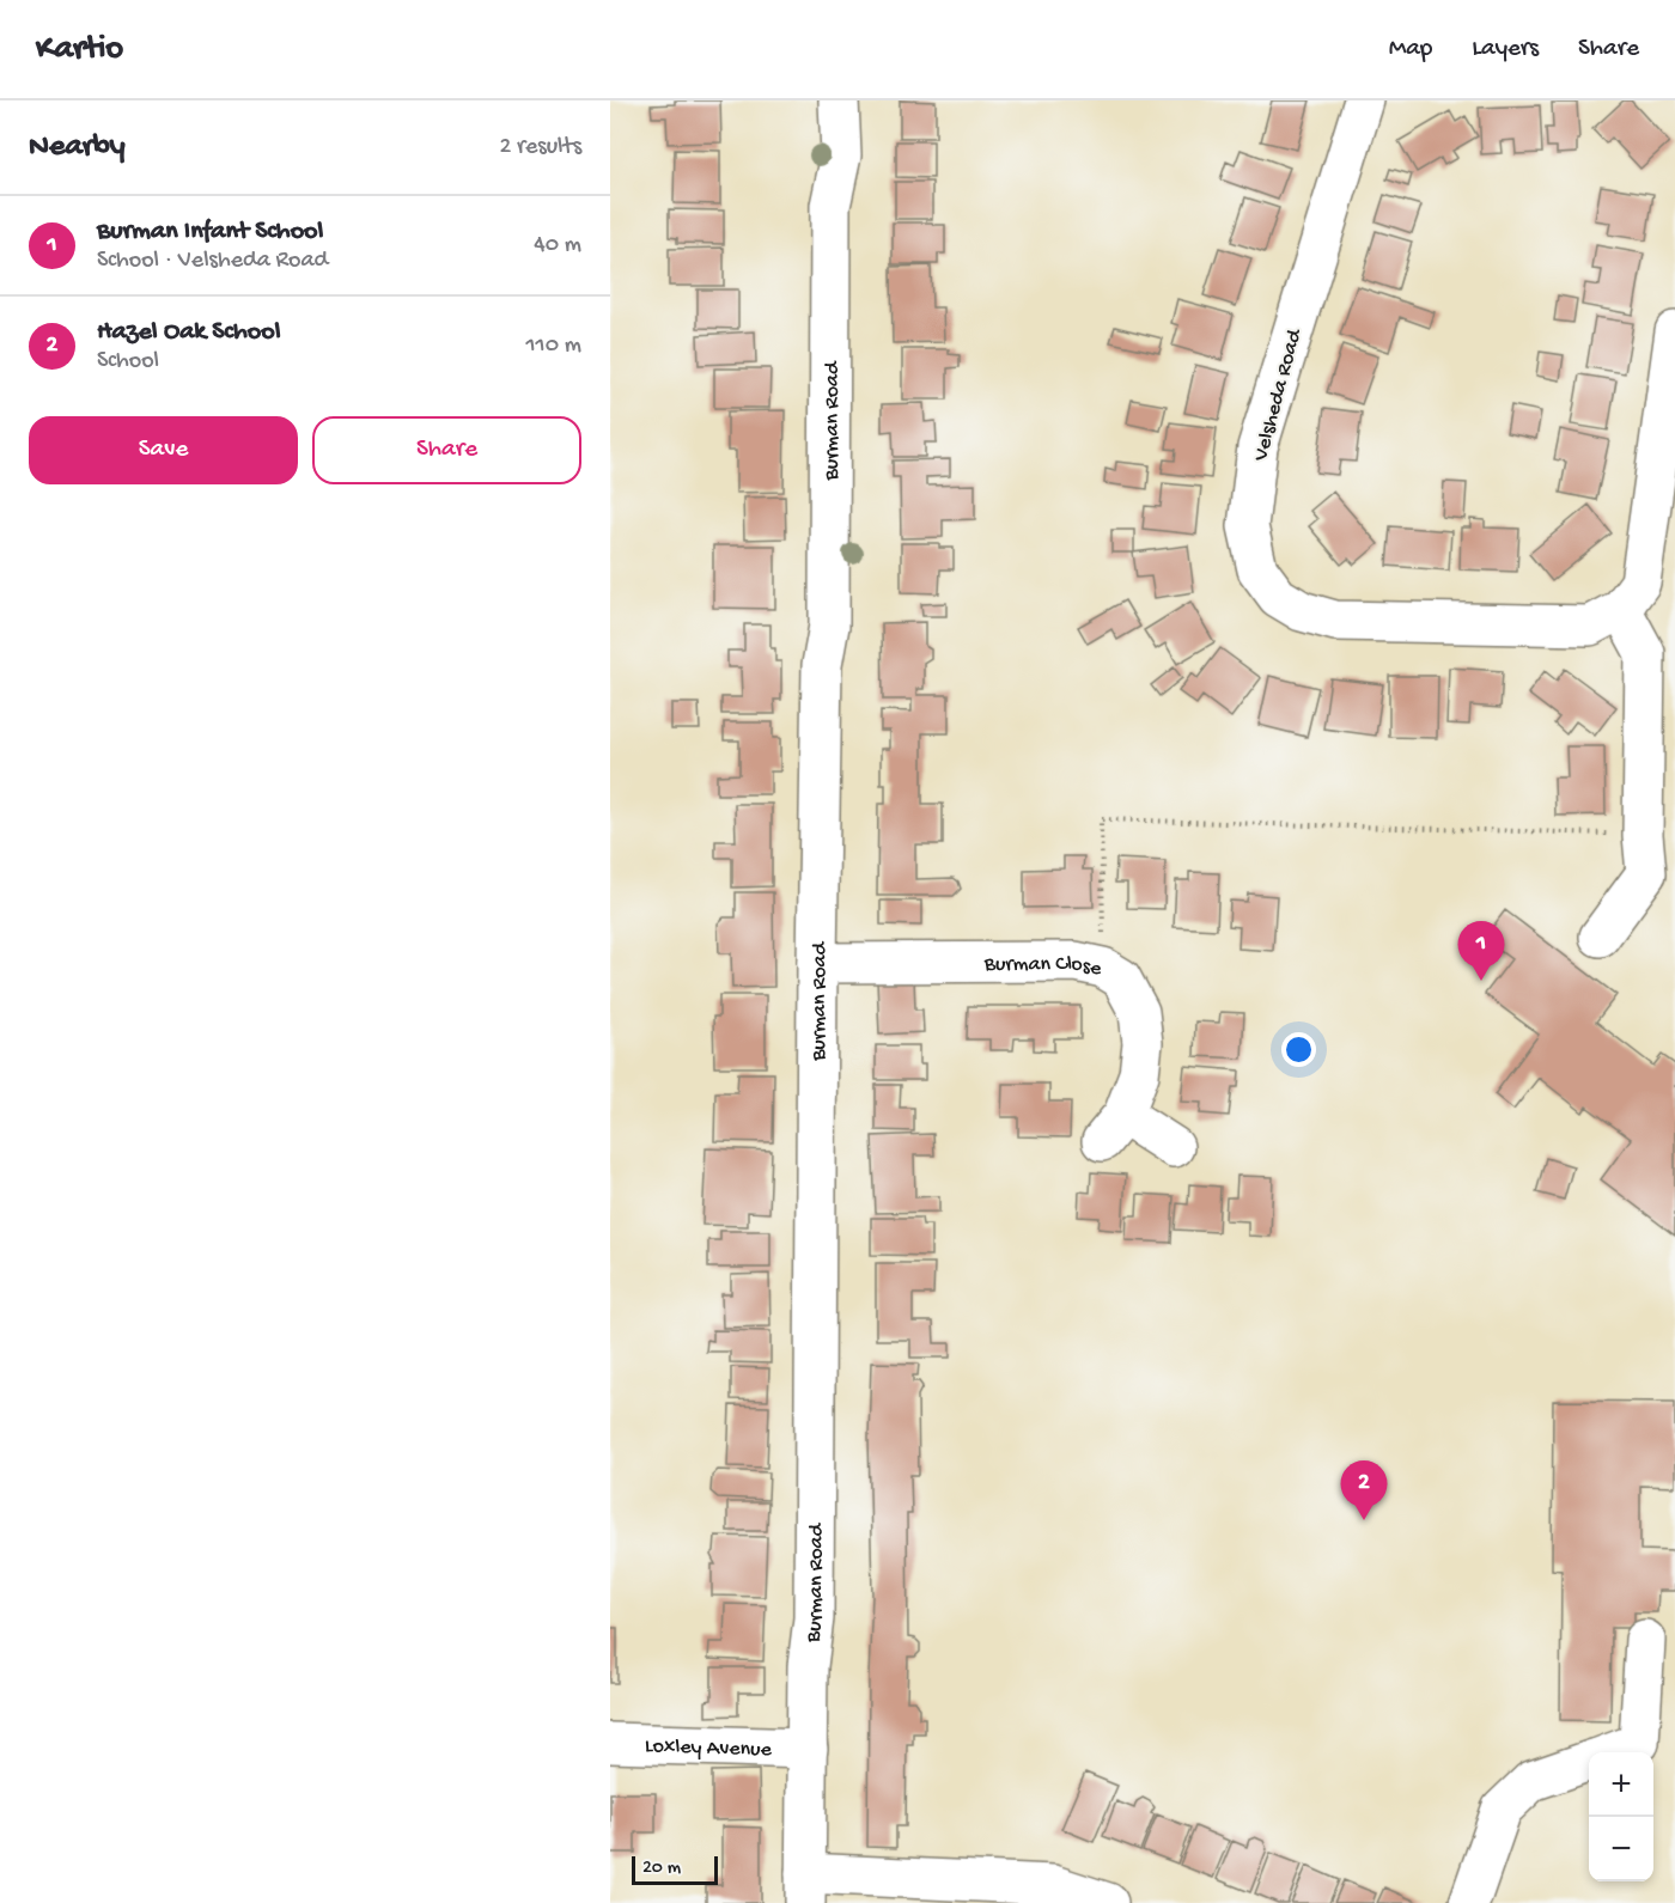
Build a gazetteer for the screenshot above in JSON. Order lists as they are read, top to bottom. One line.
{"streets":{"street":["Velsheda Road","Burman Road","Burman Close","Loxley Avenue"]},"crossings":[["Burman Road","Burman Close"],["Burman Road","Loxley Avenue"]],"scale_bar":"20 m","page":{"header":"Kartio","nav":["Map","Layers","Share"],"heading":["Nearby","2 results"],"list":[{"mark":"1","name":"Burman Infant School","note":"School · Velsheda Road","value":"40 m"},{"mark":"2","name":"Hazel Oak School","note":"School","value":"110 m"}],"buttons":["Save","Share"],"pins":["1","2"],"map_buttons":["+","−"],"scale":"20 m"}}
